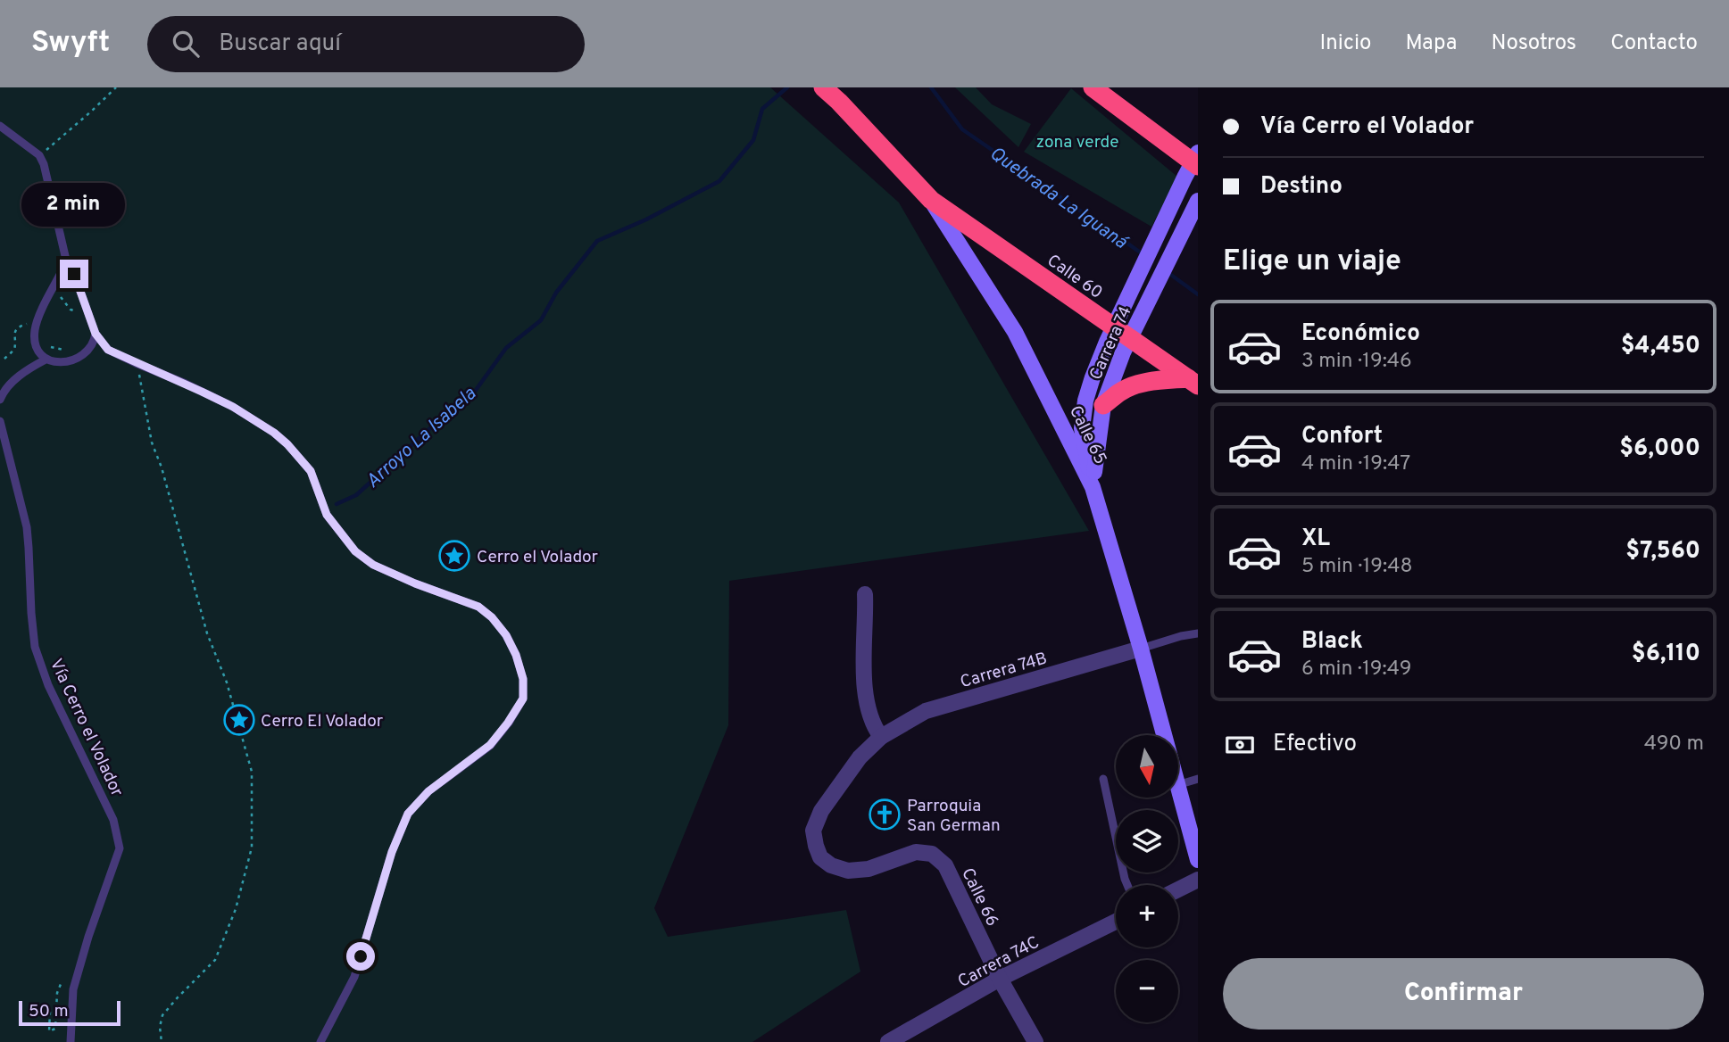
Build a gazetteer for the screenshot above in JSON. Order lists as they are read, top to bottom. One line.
{"streets":{"highway":["Calle 60","Calle 65"],"main road":["Carrera 74"],"street":["Carrera 74B","Calle 66","Carrera 74C"],"lane":["Vía Cerro el Volador"]},"crossings":[["Calle 60","Carrera 74"],["Calle 60","Calle 65"],["Carrera 74","Calle 65"],["Calle 65","Carrera 74B"],["Carrera 74B","Calle 66"],["Calle 66","Carrera 74C"]],"water":["Quebrada La Iguaná","Arroyo La Isabela"],"parks":["zona verde"],"places":{"place":["Cerro el Volador","Cerro El Volador"],"church":["Parroquia San German"]},"scale_bar":"50 m","north":"bottom","page":{"header":"Swyft","search":"Buscar aquí","nav":["Inicio","Mapa","Nosotros","Contacto"],"banner":["Vía Cerro el Volador","Destino"],"bubble":"2 min","heading":"Elige un viaje","list":[{"name":"Económico","note":"3 min · 19:46","value":"$4,450"},{"name":"Confort","note":"4 min · 19:47","value":"$6,000"},{"name":"XL","note":"5 min · 19:48","value":"$7,560"},{"name":"Black","note":"6 min · 19:49","value":"$6,110"}],"pay":["Efectivo","490 m"],"map_buttons":["+","−"],"buttons":"Confirmar","scale":"50 m"}}
